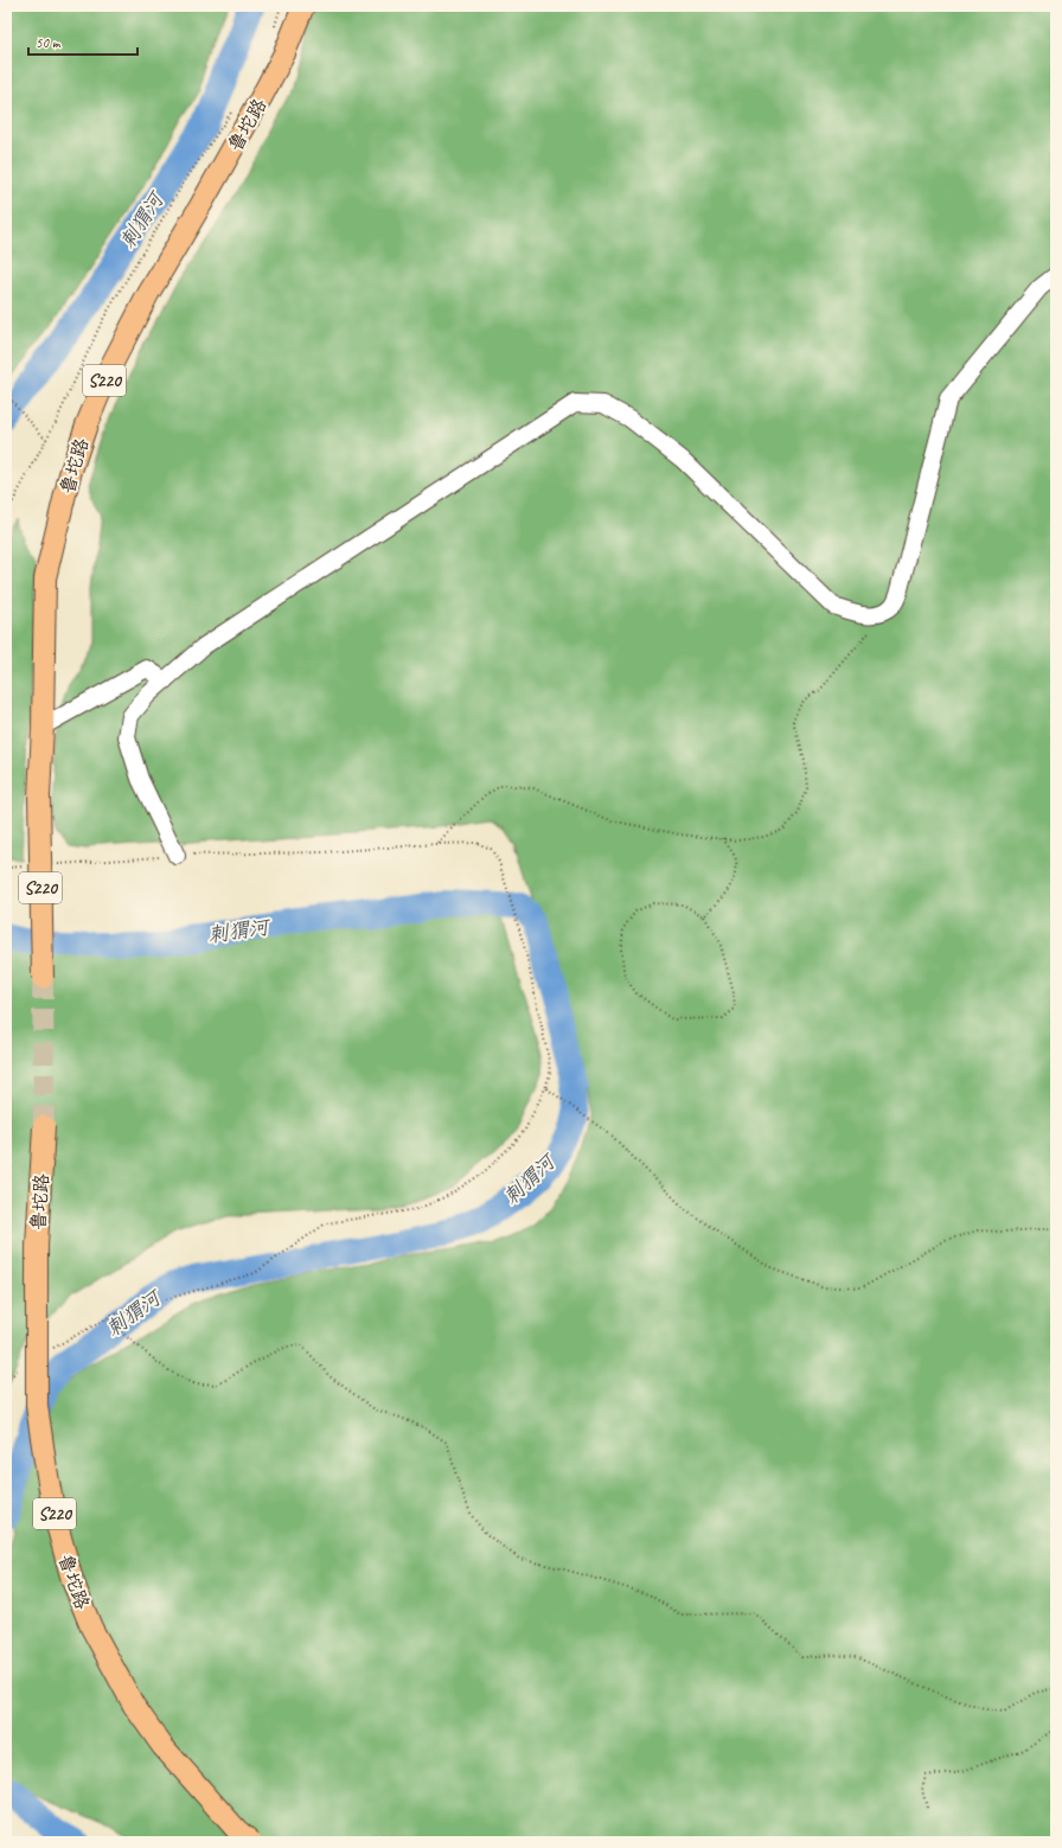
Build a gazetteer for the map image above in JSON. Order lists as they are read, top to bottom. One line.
{"streets":{"main road":["鲁坨路","S220"]},"water":["刺猬河"],"scale_bar":"50 m"}
